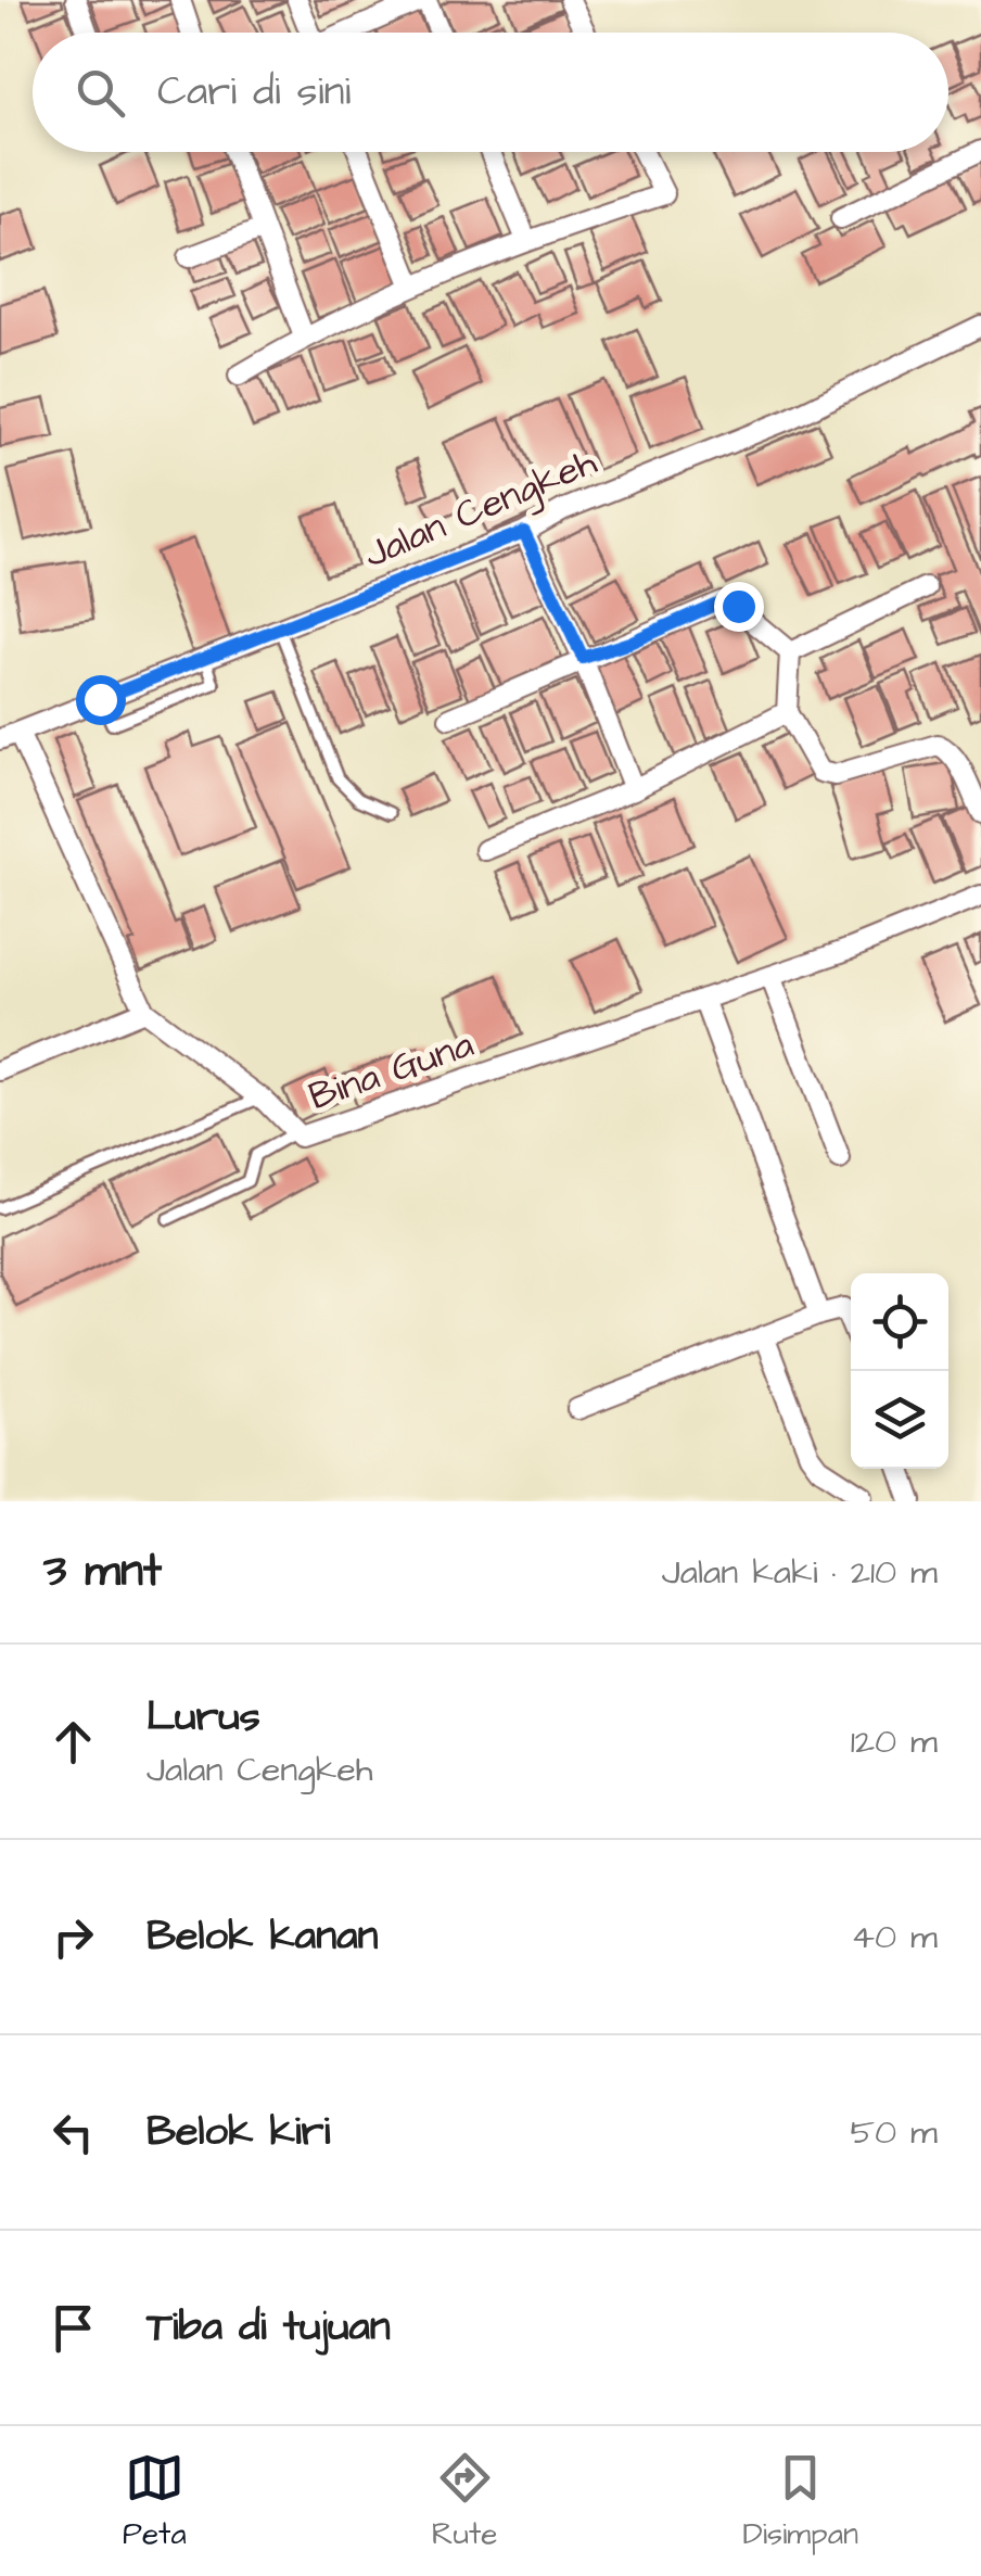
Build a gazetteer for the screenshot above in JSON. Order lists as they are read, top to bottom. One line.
{"streets":{"street":["Jalan Cengkeh","Bina Guna"]},"crossings":[["Jalan Cengkeh","Bina Guna"]],"page":{"search":"Cari di sini","heading":["3 mnt","Jalan kaki · 210 m"],"list":[["Lurus","Jalan Cengkeh","120 m"],["Belok kanan","40 m"],["Belok kiri","50 m"],"Tiba di tujuan"],"nav":["Peta","Rute","Disimpan"]}}
